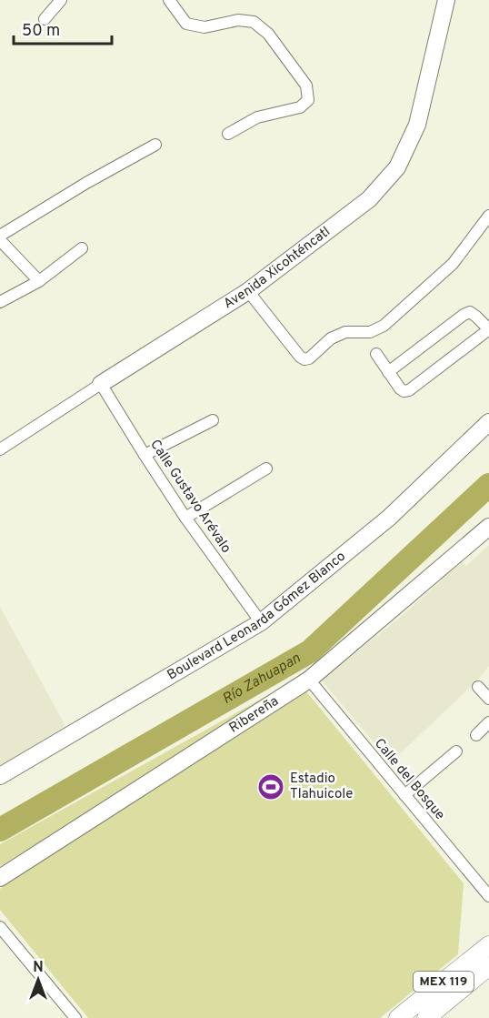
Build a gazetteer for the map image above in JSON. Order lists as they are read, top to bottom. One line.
{"streets":{"main road":["MEX 119"],"street":["Avenida Xicohténcatl","Calle Gustavo Arévalo","Boulevard Leonarda Gómez Blanco","Ribereña","Calle del Bosque"]},"crossings":[["Avenida Xicohténcatl","Calle Gustavo Arévalo"],["Calle Gustavo Arévalo","Boulevard Leonarda Gómez Blanco"],["Ribereña","Calle del Bosque"]],"water":["Río Zahuapan"],"places":{"sports":["Estadio Tlahuicole"]},"scale_bar":"50 m","north":"top"}
